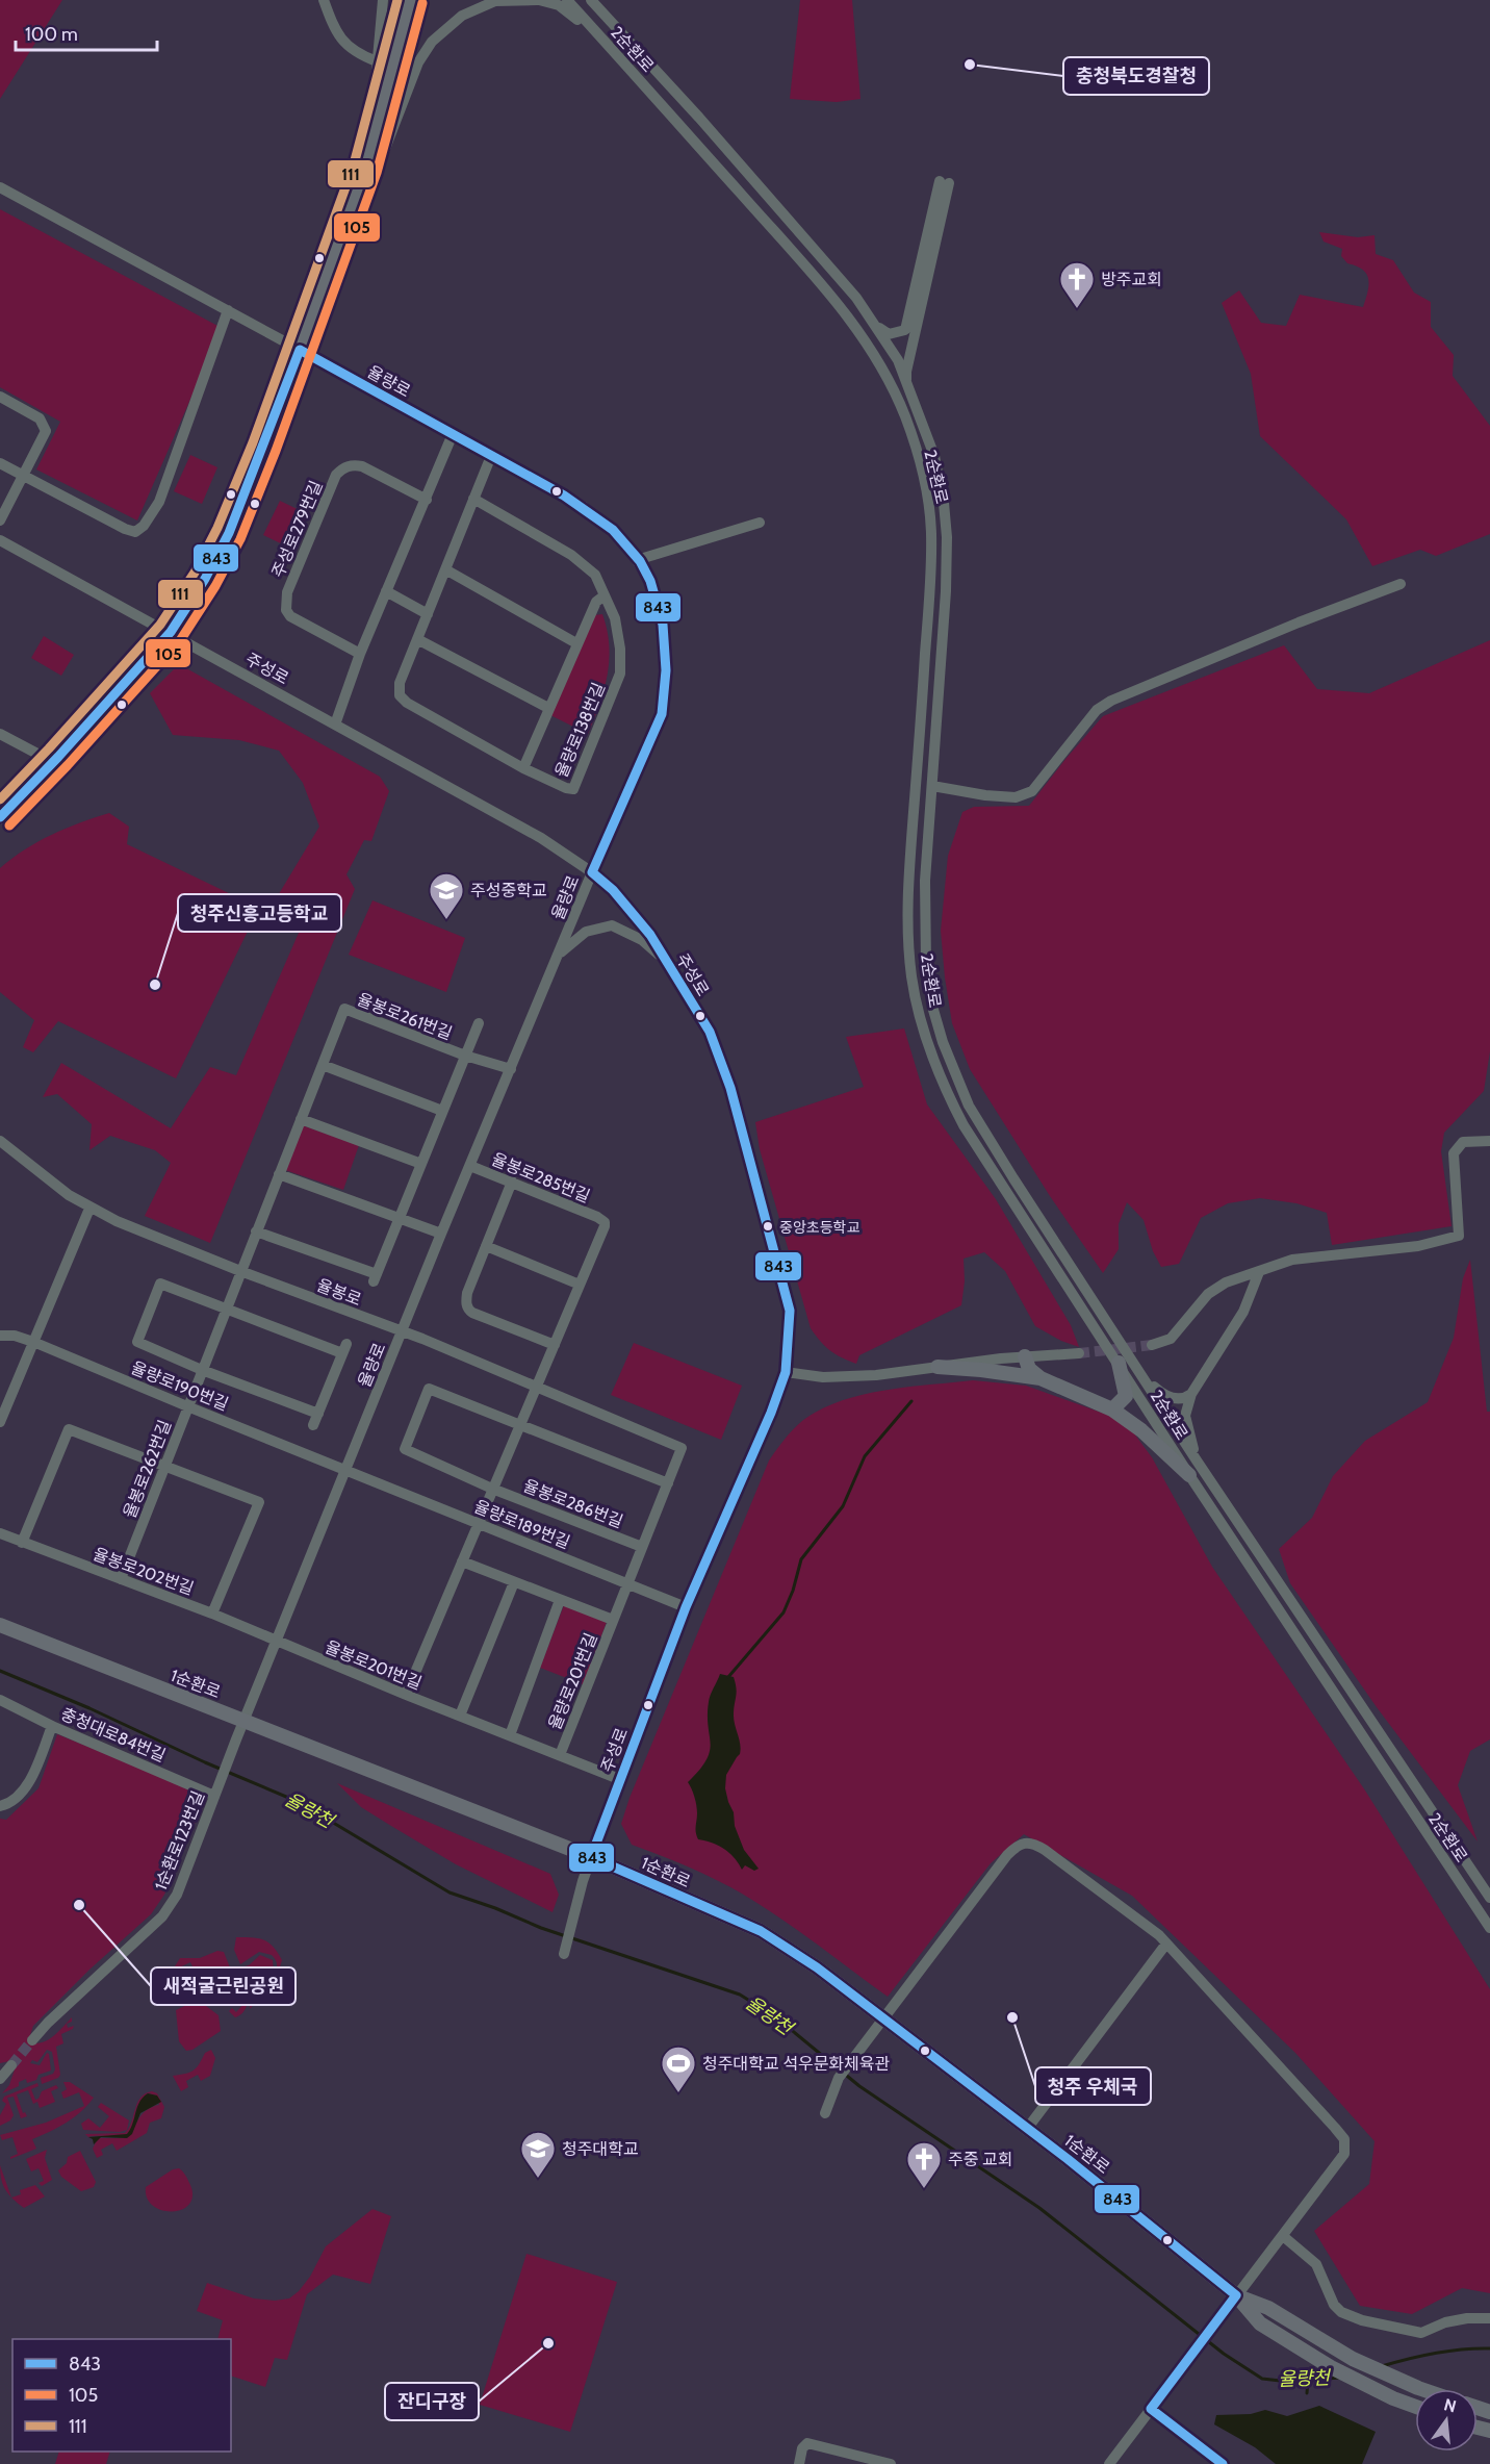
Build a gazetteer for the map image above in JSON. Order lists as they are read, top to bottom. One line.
{"streets":{"main road":["1순환로"],"street":["2순환로","율량로","주성로279번길","주성로","율량로138번길","율봉로261번길","율봉로285번길","율봉로","율량로190번길","율봉로262번길","율봉로286번길","율량로189번길","율봉로202번길","율봉로201번길","율량로201번길","충청대로84번길","1순환로123번길"]},"crossings":[["율량로","주성로"],["율량로","율량로138번길"],["율량로","율봉로261번길"],["율량로","율봉로285번길"],["율량로","율봉로"],["율량로","율량로190번길"],["율량로","율량로189번길"],["율량로","율봉로202번길"],["율량로","율봉로201번길"],["율량로","1순환로"],["율량로","1순환로123번길"],["주성로","율량로189번길"],["주성로","율봉로201번길"],["주성로","1순환로"],["율봉로261번길","율봉로"],["율봉로261번길","율봉로262번길"],["율봉로285번길","율봉로"],["율봉로","율봉로262번길"],["율봉로","율량로201번길"],["율량로190번길","율봉로262번길"],["율량로190번길","율량로189번길"],["율봉로262번길","율봉로202번길"],["율봉로286번길","율량로201번길"],["율량로189번길","율량로201번길"],["율봉로202번길","율봉로201번길"],["율봉로201번길","율량로201번길"],["충청대로84번길","1순환로123번길"]],"water":["율량천"],"places":{"other":["충청북도경찰청","청주신흥고등학교","중앙초등학교","새적굴근린공원","청주 우체국","잔디구장"],"church":["방주교회","주중 교회"],"school or university":["주성중학교","청주대학교"],"sports":["청주대학교 석우문화체육관"]},"lines":["transit line 111","transit line 105","transit line 843"],"legend":["843","105","111"],"scale_bar":"100 m","north":"top"}
